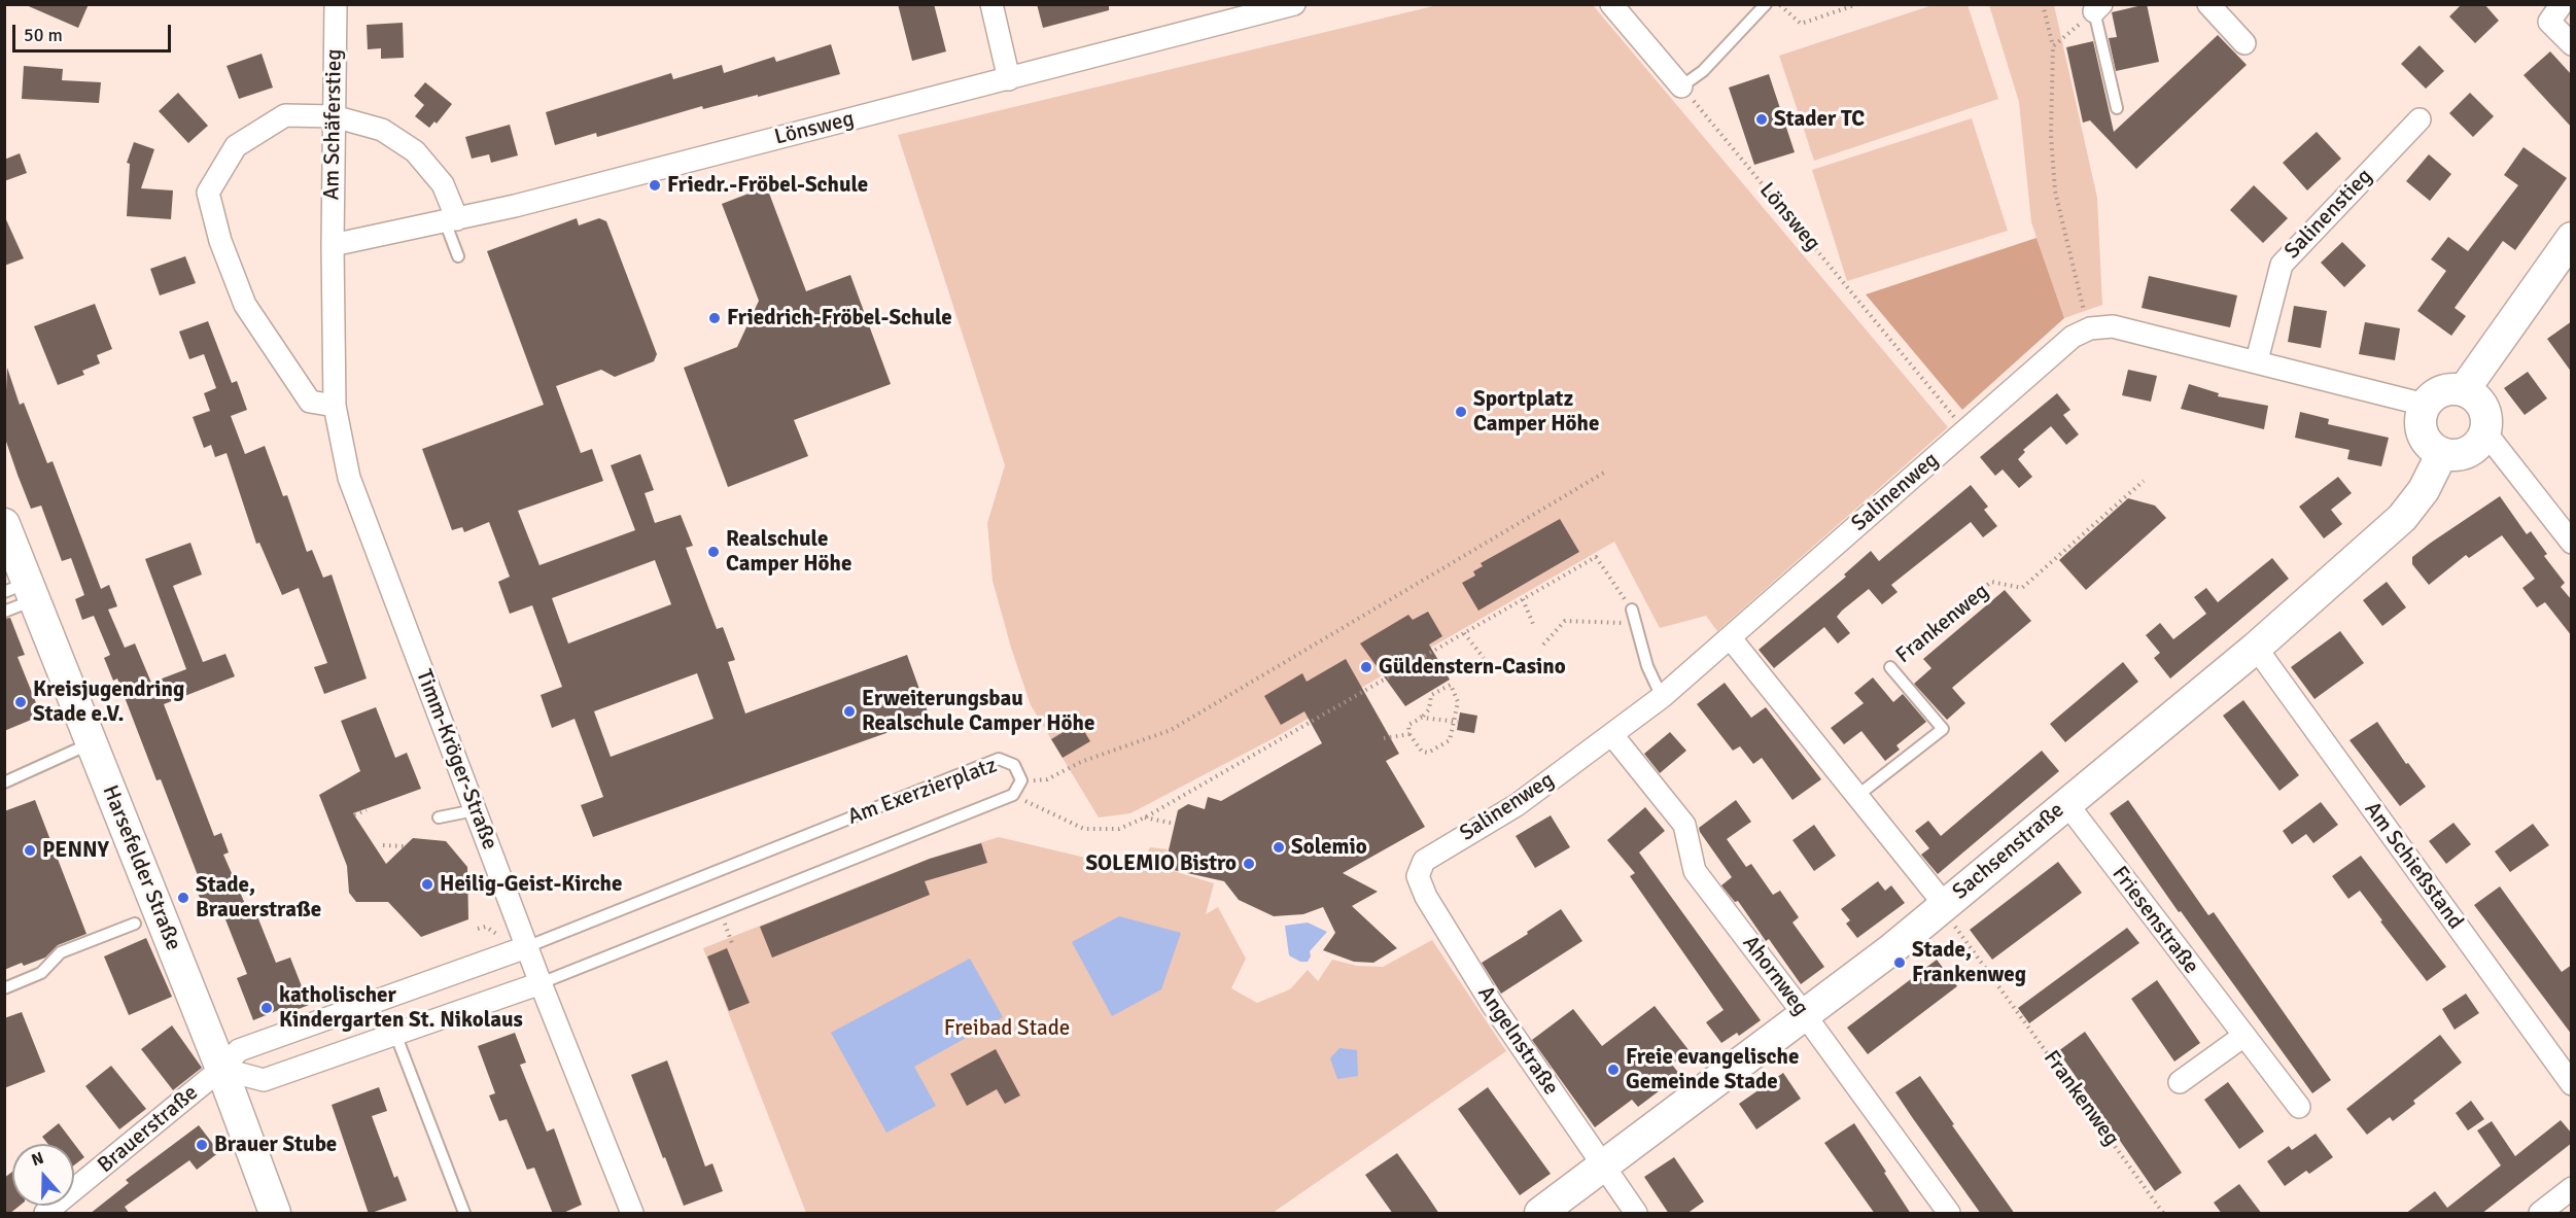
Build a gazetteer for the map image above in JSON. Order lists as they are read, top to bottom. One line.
{"streets":{"street":["Am Schäferstieg","Lönsweg","Salinenstieg","Salinenweg","Timm-Kröger-Straße","Am Exerzierplatz","Sachsenstraße","Am Schießstand","Harsefelder Straße","Friesenstraße","Ahornweg","Angelnstraße","Brauerstraße"],"lane":["Frankenweg"]},"crossings":[["Am Schäferstieg","Lönsweg"],["Am Schäferstieg","Timm-Kröger-Straße"],["Lönsweg","Salinenweg"],["Lönsweg","Timm-Kröger-Straße"],["Salinenstieg","Salinenweg"],["Salinenweg","Sachsenstraße"],["Salinenweg","Ahornweg"],["Salinenweg","Angelnstraße"],["Frankenweg","Sachsenstraße"],["Timm-Kröger-Straße","Am Exerzierplatz"],["Am Exerzierplatz","Harsefelder Straße"],["Am Exerzierplatz","Brauerstraße"],["Sachsenstraße","Am Schießstand"],["Sachsenstraße","Friesenstraße"],["Sachsenstraße","Ahornweg"],["Sachsenstraße","Angelnstraße"],["Harsefelder Straße","Brauerstraße"]],"parks":["Freibad Stade"],"places":["Stader TC","Friedr.-Fröbel-Schule","Friedrich-Fröbel-Schule","Sportplatz Camper Höhe","Realschule Camper Höhe","Güldenstern-Casino","Kreisjugendring Stade e.V.","Erweiterungsbau Realschule Camper Höhe","Solemio","PENNY","SOLEMIO Bistro","Heilig-Geist-Kirche","Stade, Brauerstraße","Stade, Frankenweg","katholischer Kindergarten St. Nikolaus","Freie evangelische Gemeinde Stade","Brauer Stube"],"scale_bar":"50 m","north":"top"}
